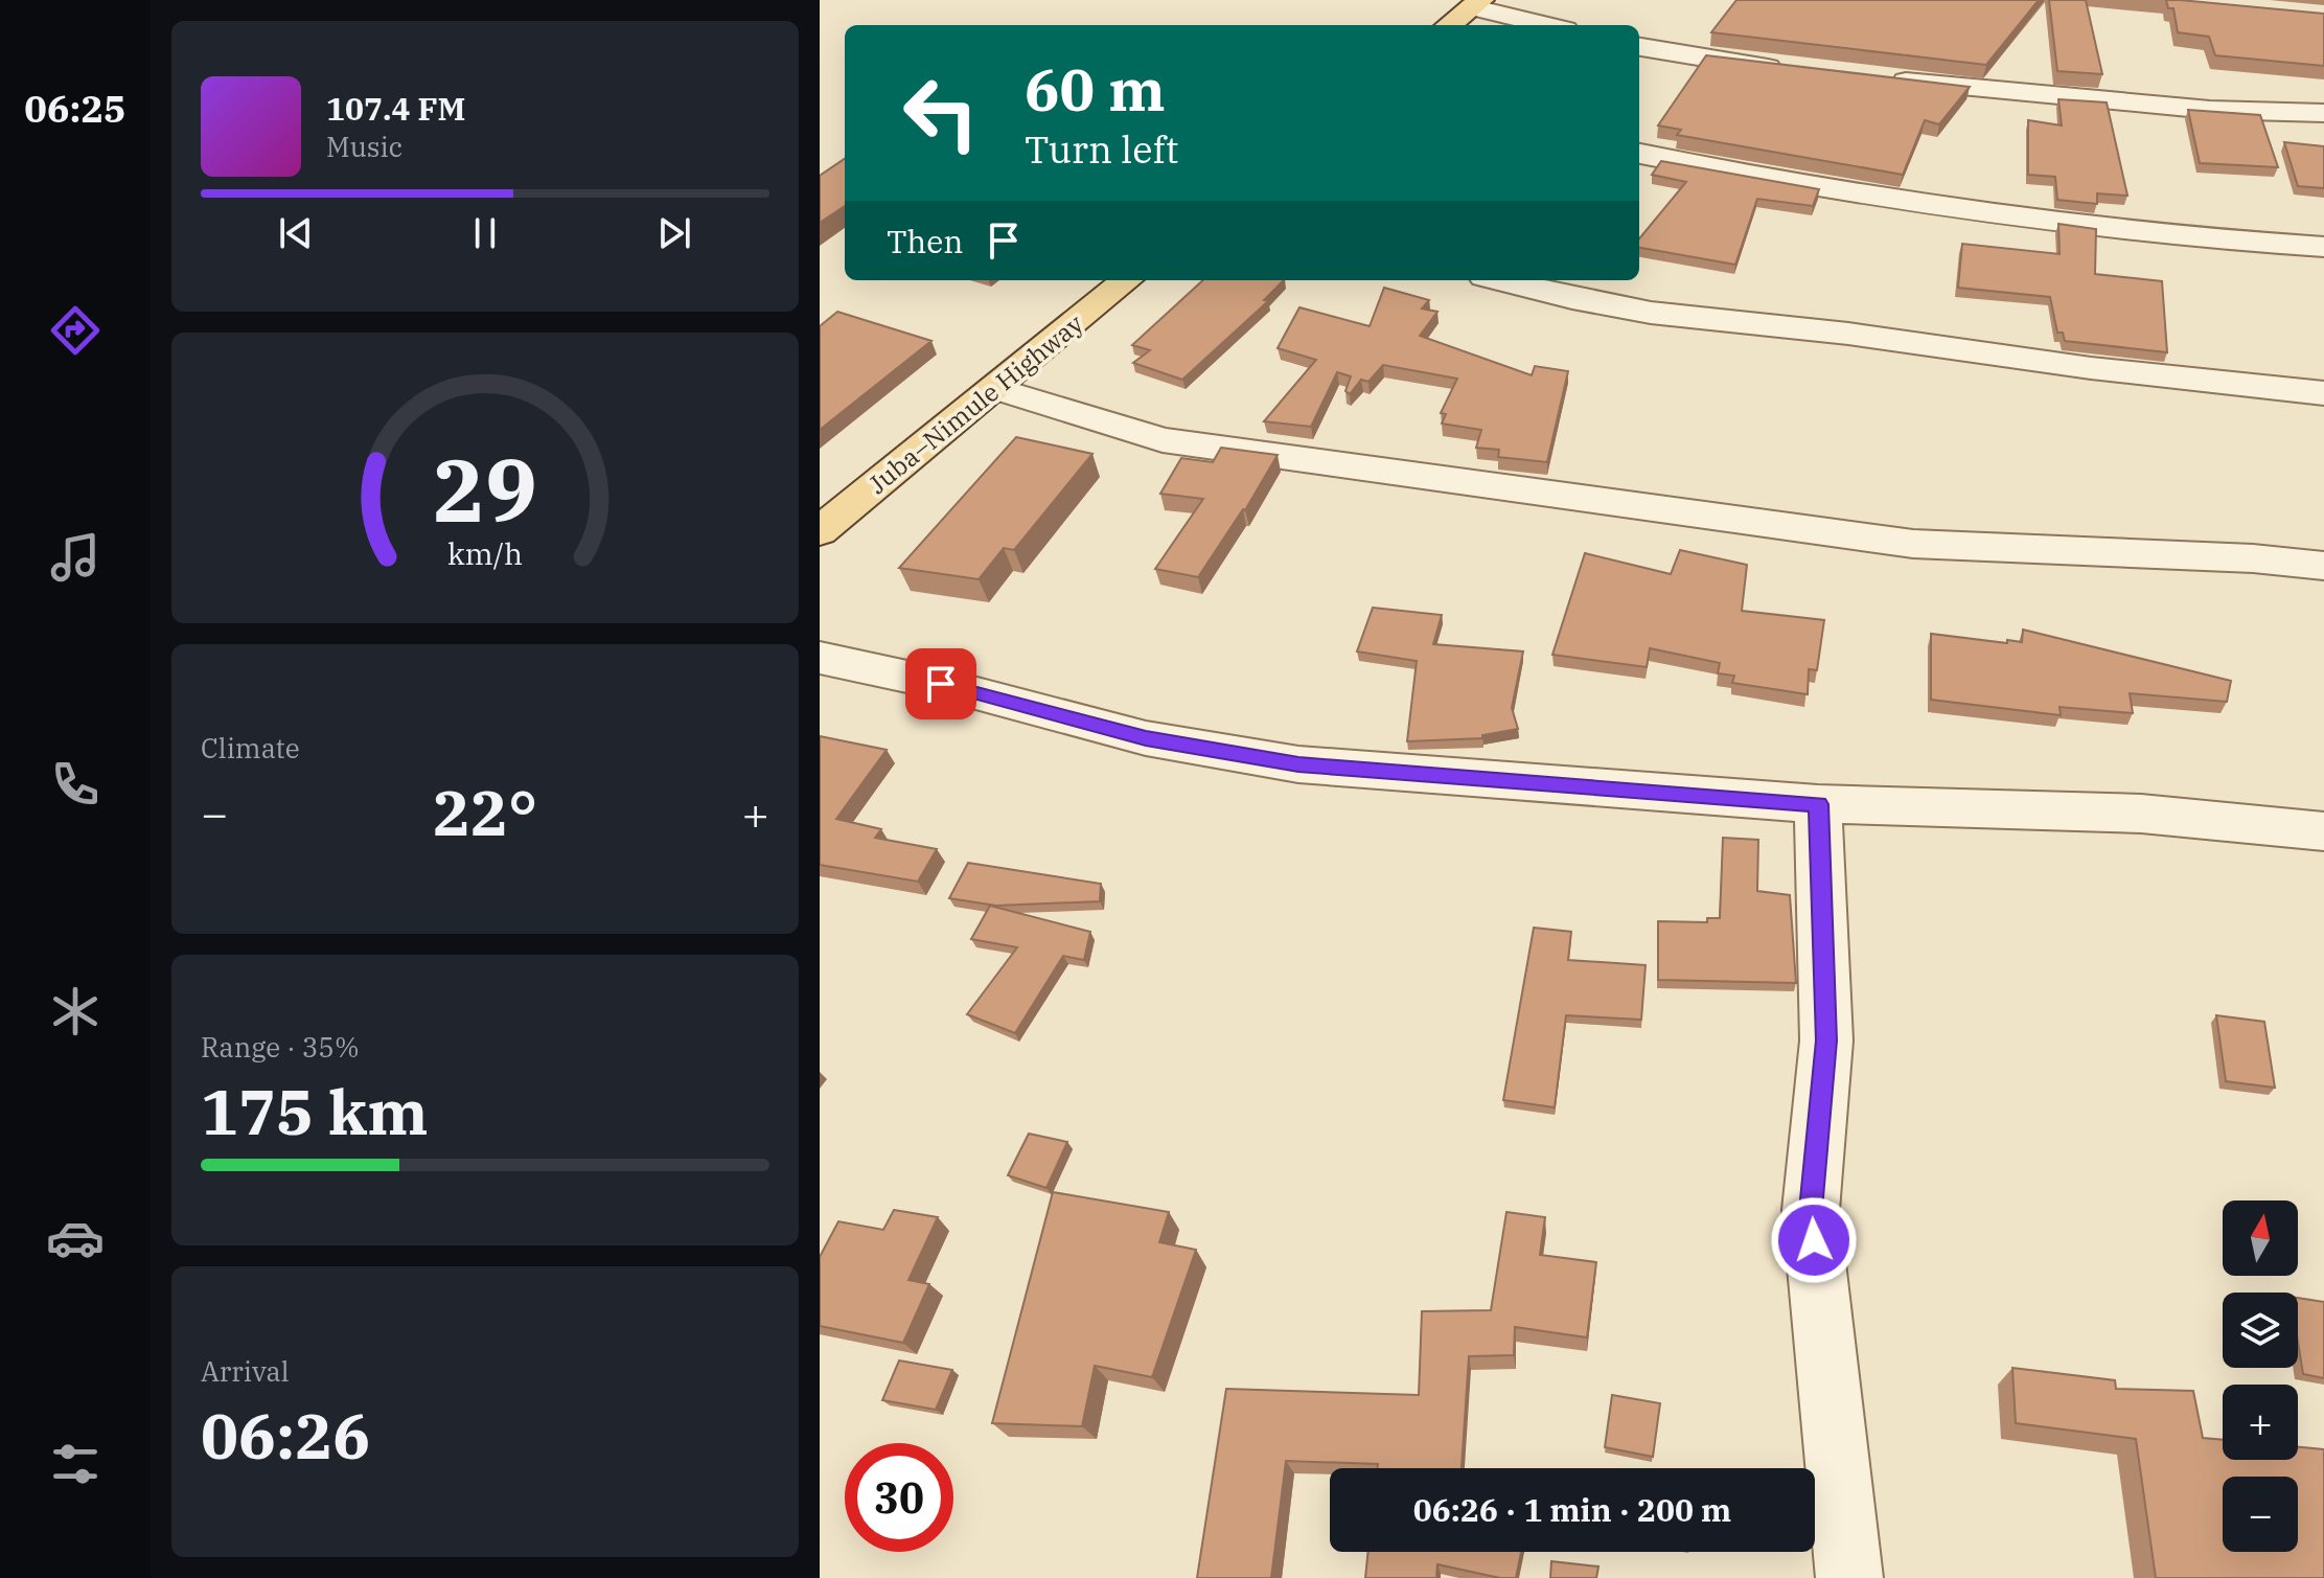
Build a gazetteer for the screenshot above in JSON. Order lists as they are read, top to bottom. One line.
{"streets":{"main road":["Juba–Nimule Highway"]},"north":"top","page":{"tabs":"06:25","turn":["60 m","Turn left"],"song":["107.4 FM","Music"],"then":"Then","tile":["Climate",["Range · 35%","175 km"],["Arrival","06:26"]],"heat":["−","22°","+"],"map_buttons":["+","−"],"limit":"30","trip":"06:26 · 1 min · 200 m","gauge":["29","km/h"]}}
